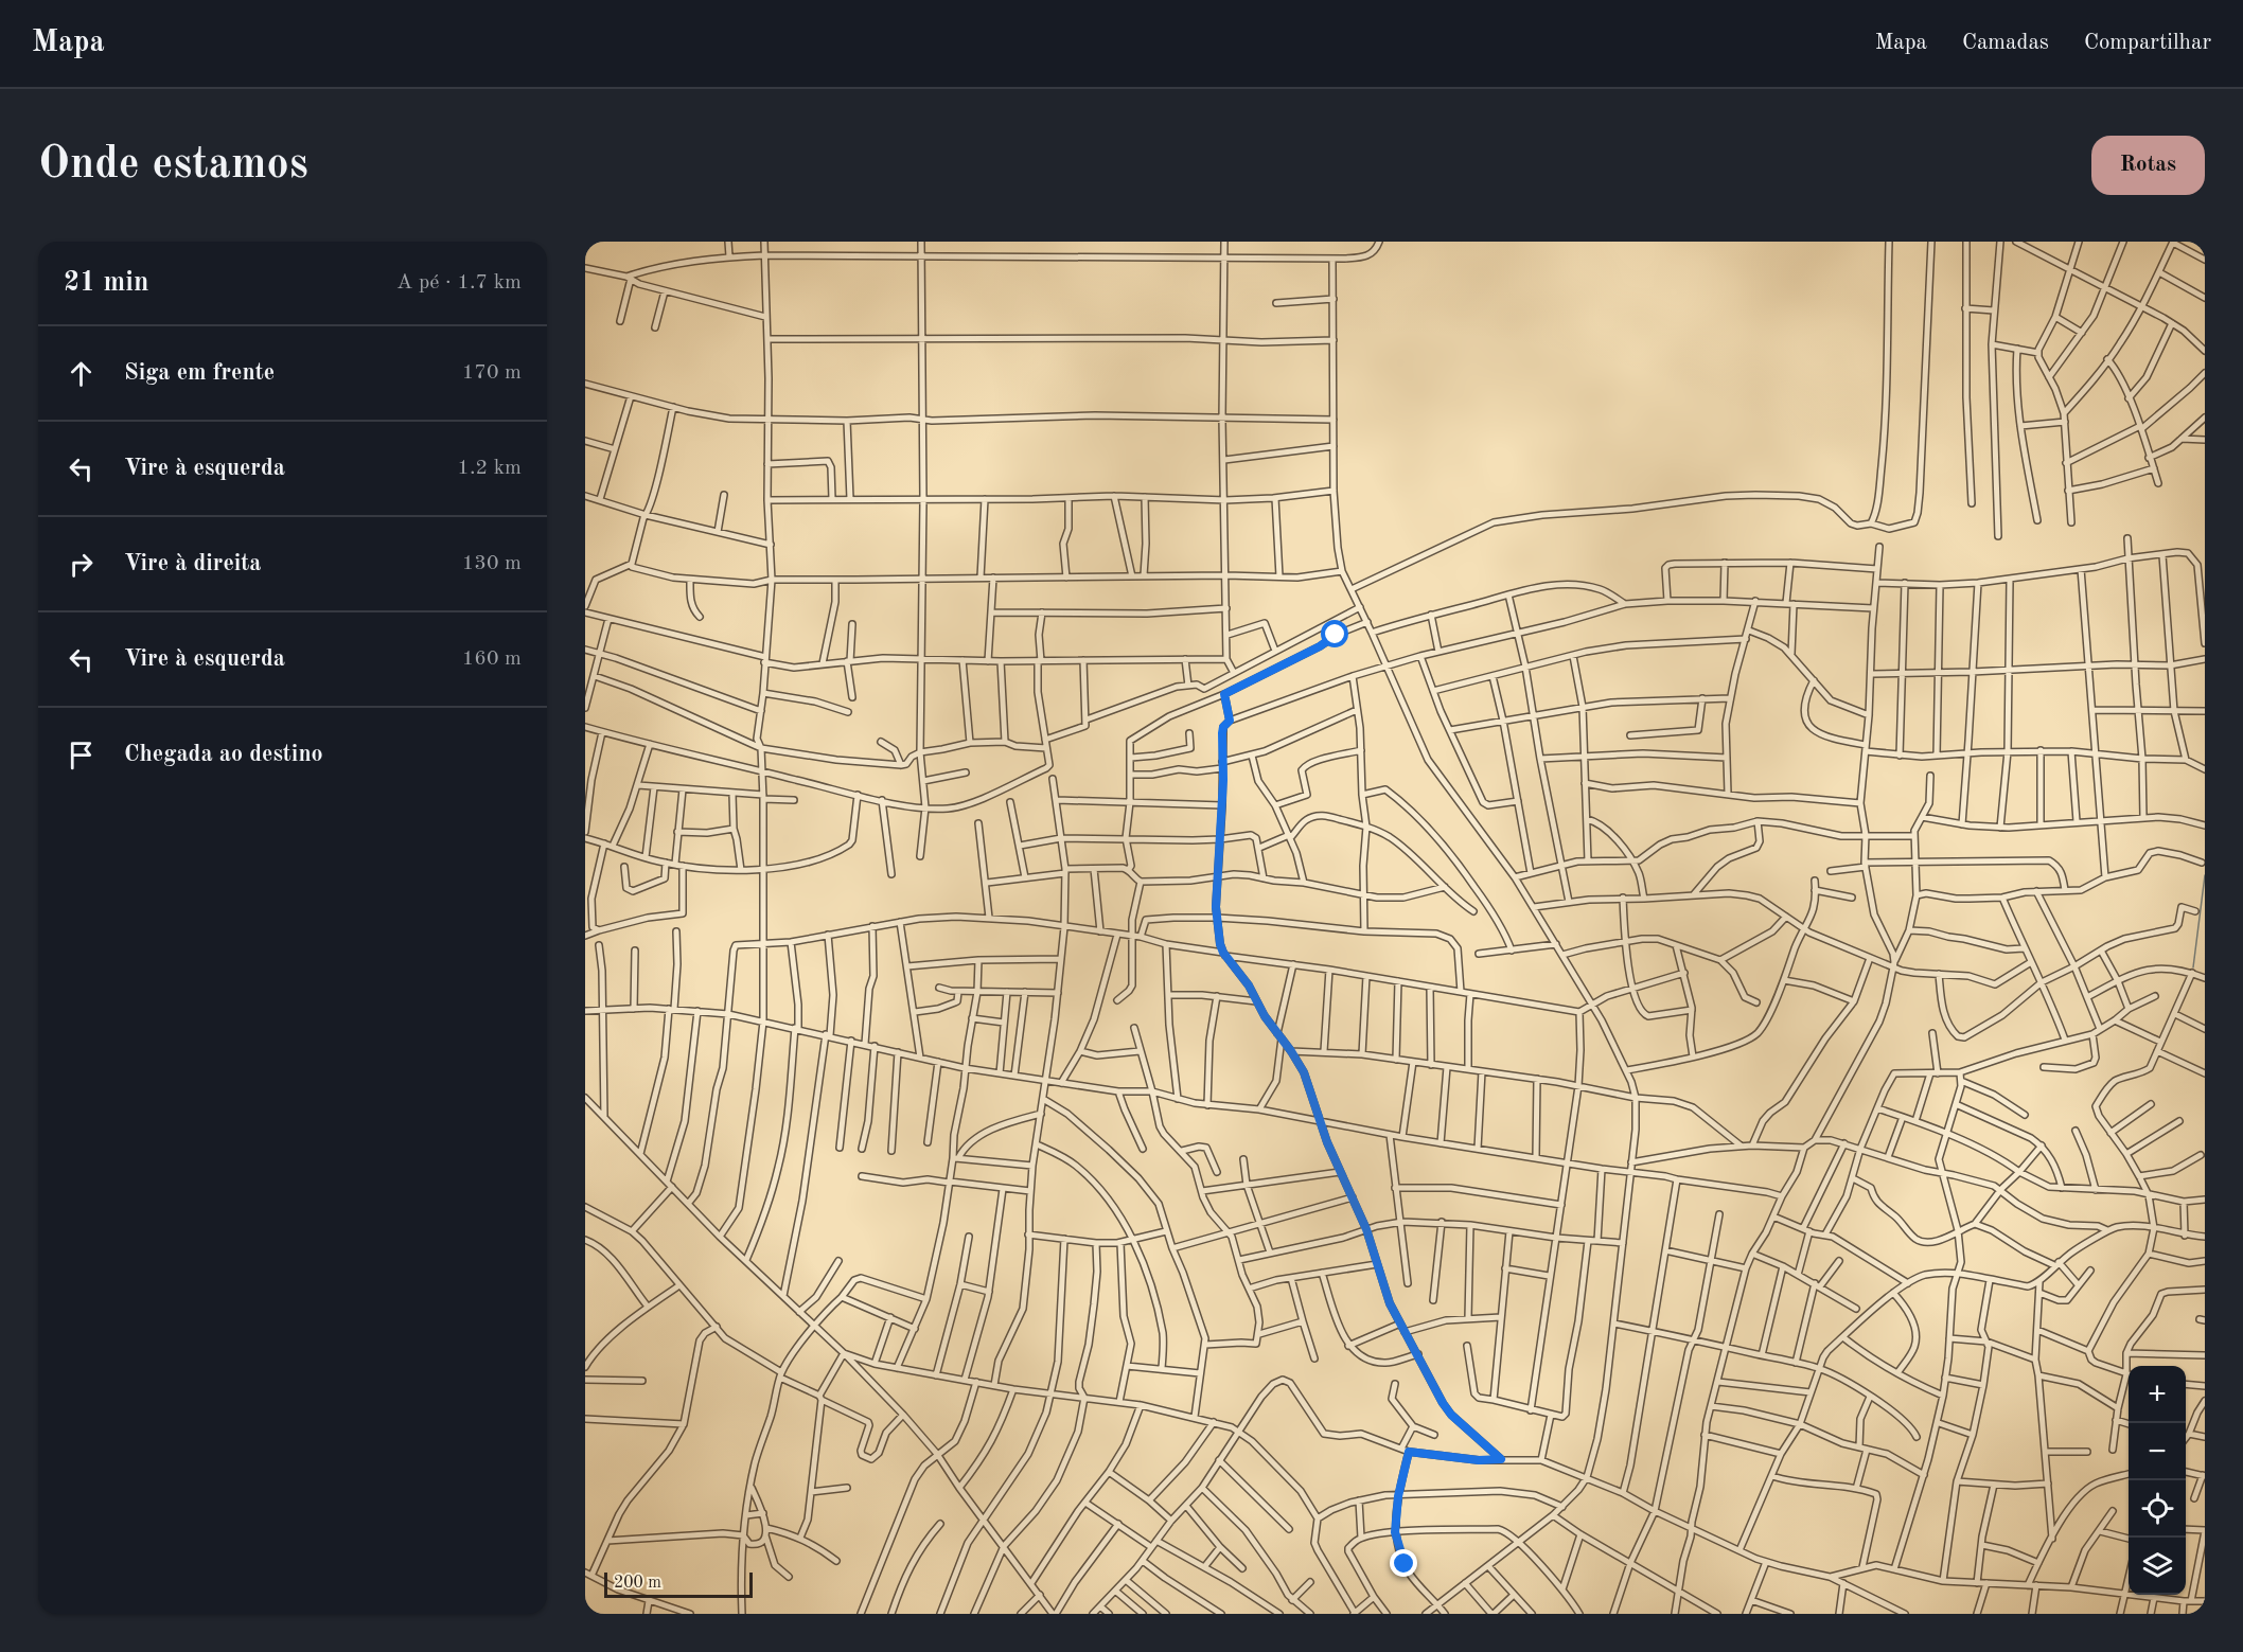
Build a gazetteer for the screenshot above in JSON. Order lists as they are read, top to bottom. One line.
{"scale_bar":"200 m","page":{"header":"Mapa","nav":["Mapa","Camadas","Compartilhar"],"buttons":"Rotas","title":"Onde estamos","heading":["21 min","A pé · 1.7 km"],"list":[["Siga em frente","170 m"],["Vire à esquerda","1.2 km"],["Vire à direita","130 m"],["Vire à esquerda","160 m"],"Chegada ao destino"],"map_buttons":["+","−"],"scale":"200 m"}}
